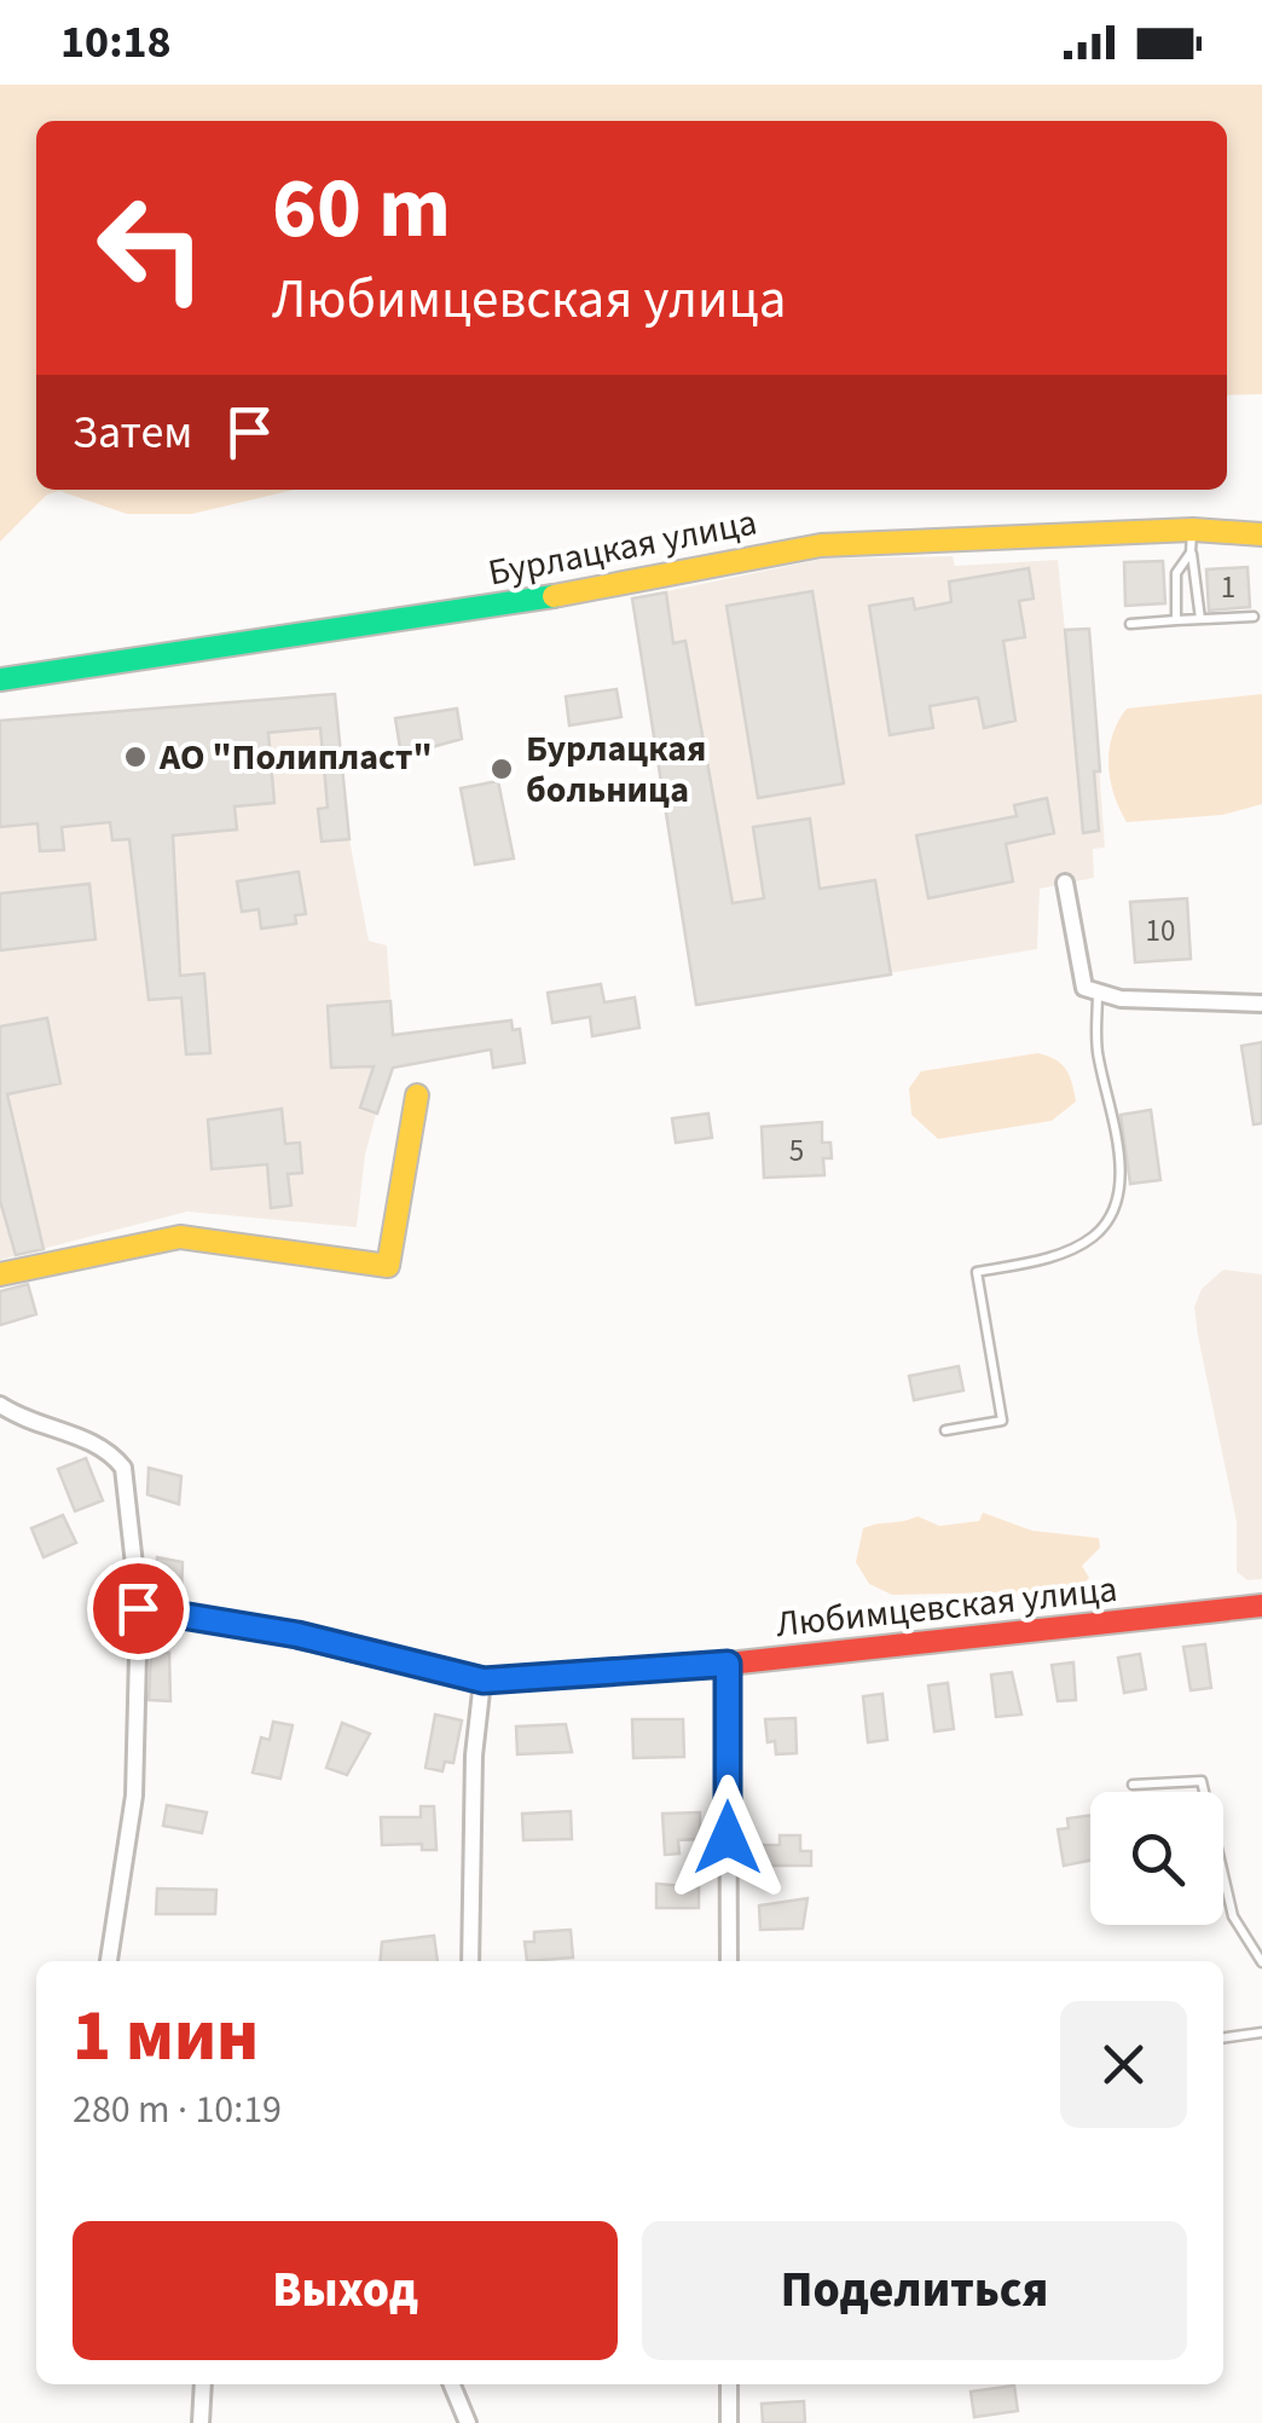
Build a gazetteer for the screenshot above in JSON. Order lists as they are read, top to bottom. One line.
{"streets":{"street":["Бурлацкая улица","Любимцевская улица"]},"places":["АО \"Полипласт\"","Бурлацкая больница"],"house_numbers":["1","10","5"],"page":{"status":"10:18","turn":["60 m","Любимцевская улица"],"then":"Затем","heading":["1 мин","280 m · 10:19"],"buttons":["Выход","Поделиться"]}}
